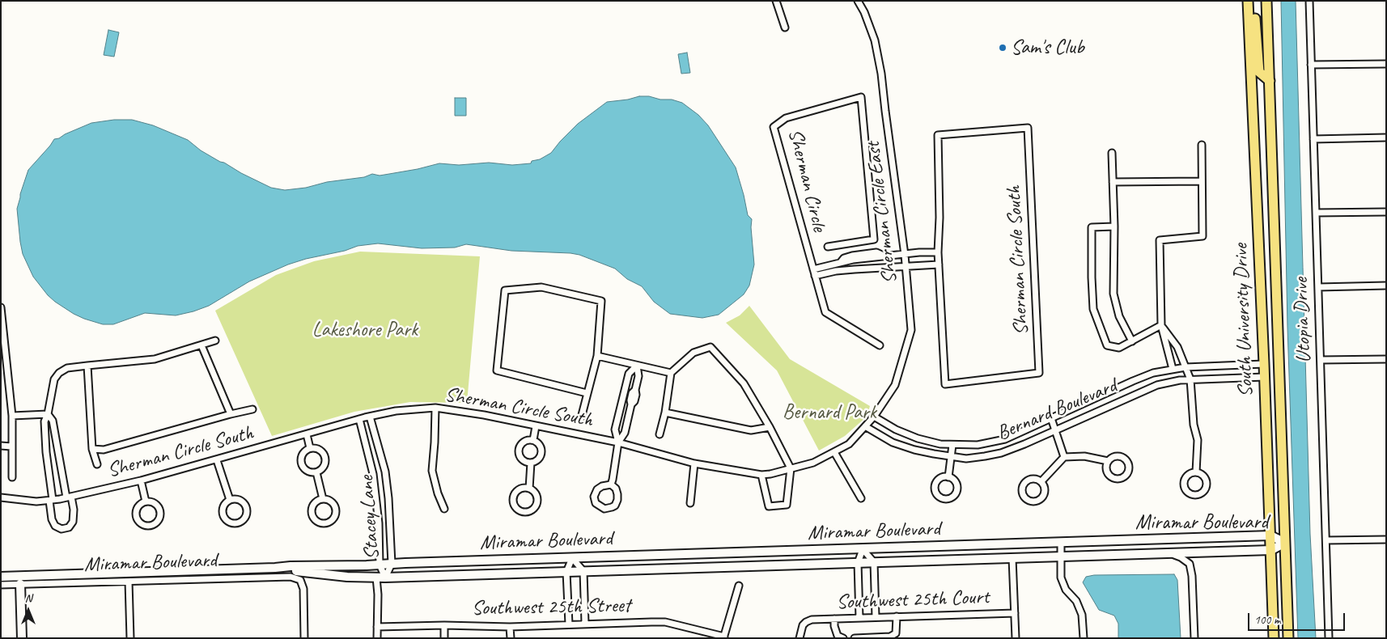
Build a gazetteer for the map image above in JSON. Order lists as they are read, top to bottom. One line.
{"streets":{"main road":["South University Drive"],"street":["Sherman Circle","Sherman Circle East","Sherman Circle South","Utopia Drive","Bernard Boulevard","Stacey Lane","Miramar Boulevard","Southwest 25th Court","Southwest 25th Street"]},"crossings":[["Sherman Circle East","Sherman Circle South"],["Sherman Circle East","Bernard Boulevard"],["Sherman Circle South","Bernard Boulevard"],["Sherman Circle South","Stacey Lane"],["South University Drive","Bernard Boulevard"],["South University Drive","Miramar Boulevard"],["Stacey Lane","Miramar Boulevard"]],"parks":["Lakeshore Park","Bernard Park"],"places":["Sam's Club"],"scale_bar":"100 m","north":"top"}
